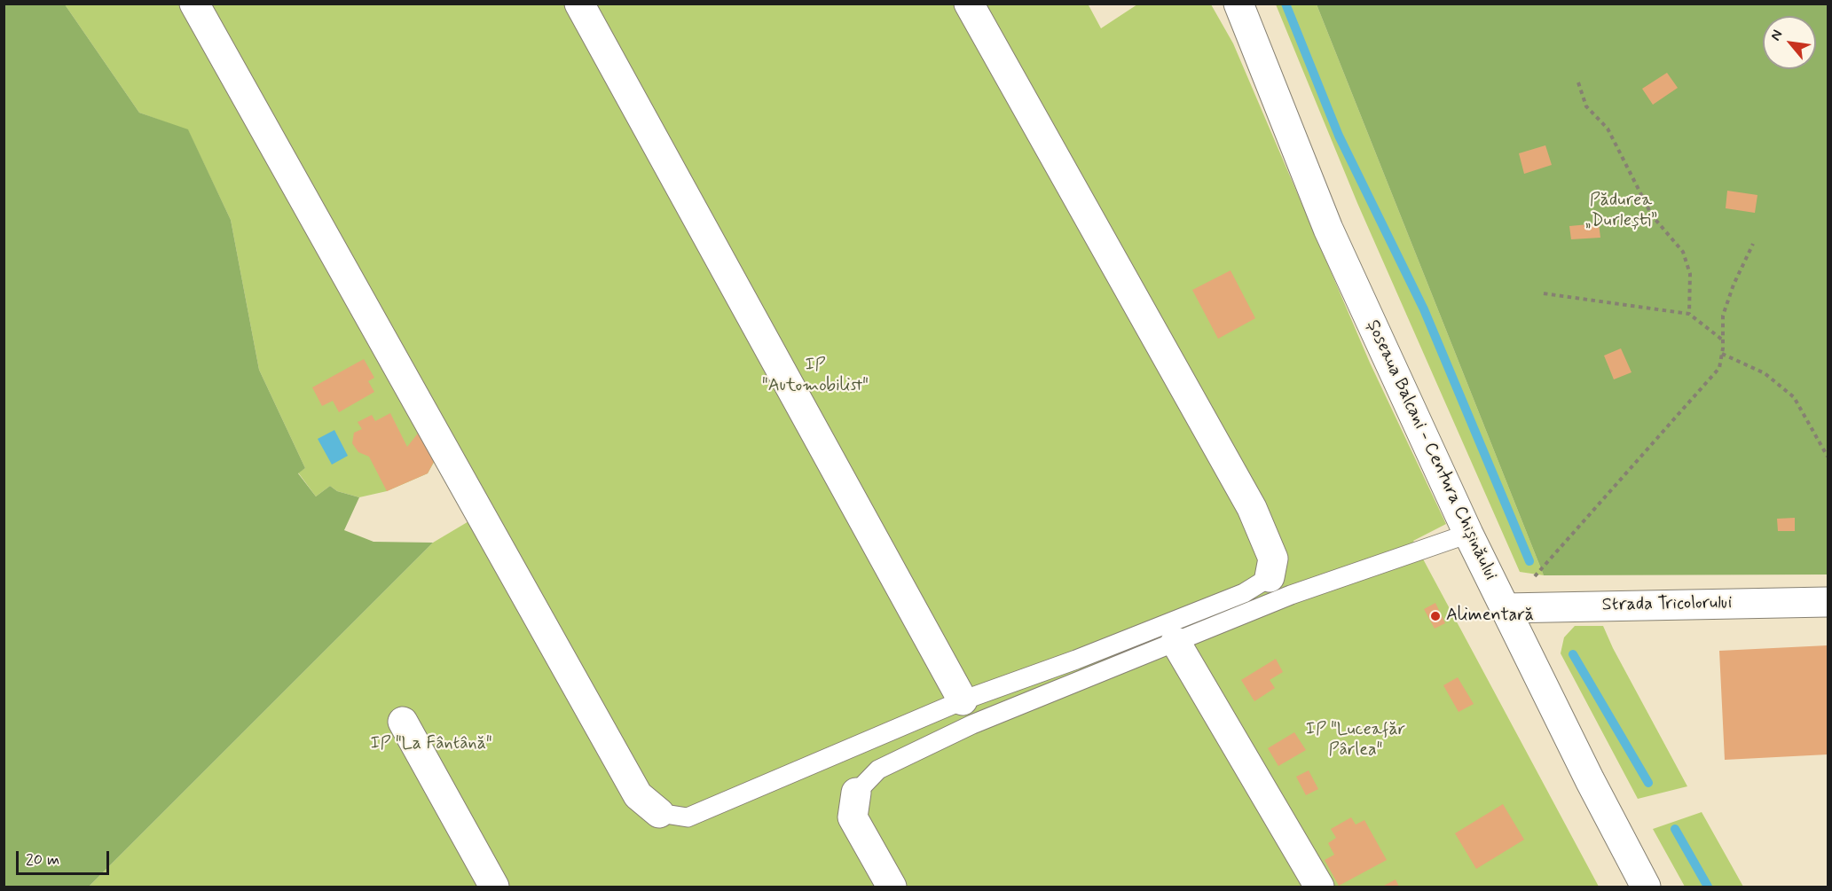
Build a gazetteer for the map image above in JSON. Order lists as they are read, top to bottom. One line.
{"streets":{"main road":["Șoseaua Balcani - Centura Chișinăului","Strada Tricolorului"]},"crossings":[["Șoseaua Balcani - Centura Chișinăului","Strada Tricolorului"]],"parks":["Pădurea „Durlești”","IP \"Automobilist\"","IP \"Luceafăr Pârlea\"","IP \"La Fântână\""],"places":["Alimentară"],"scale_bar":"20 m","north":"top left"}
